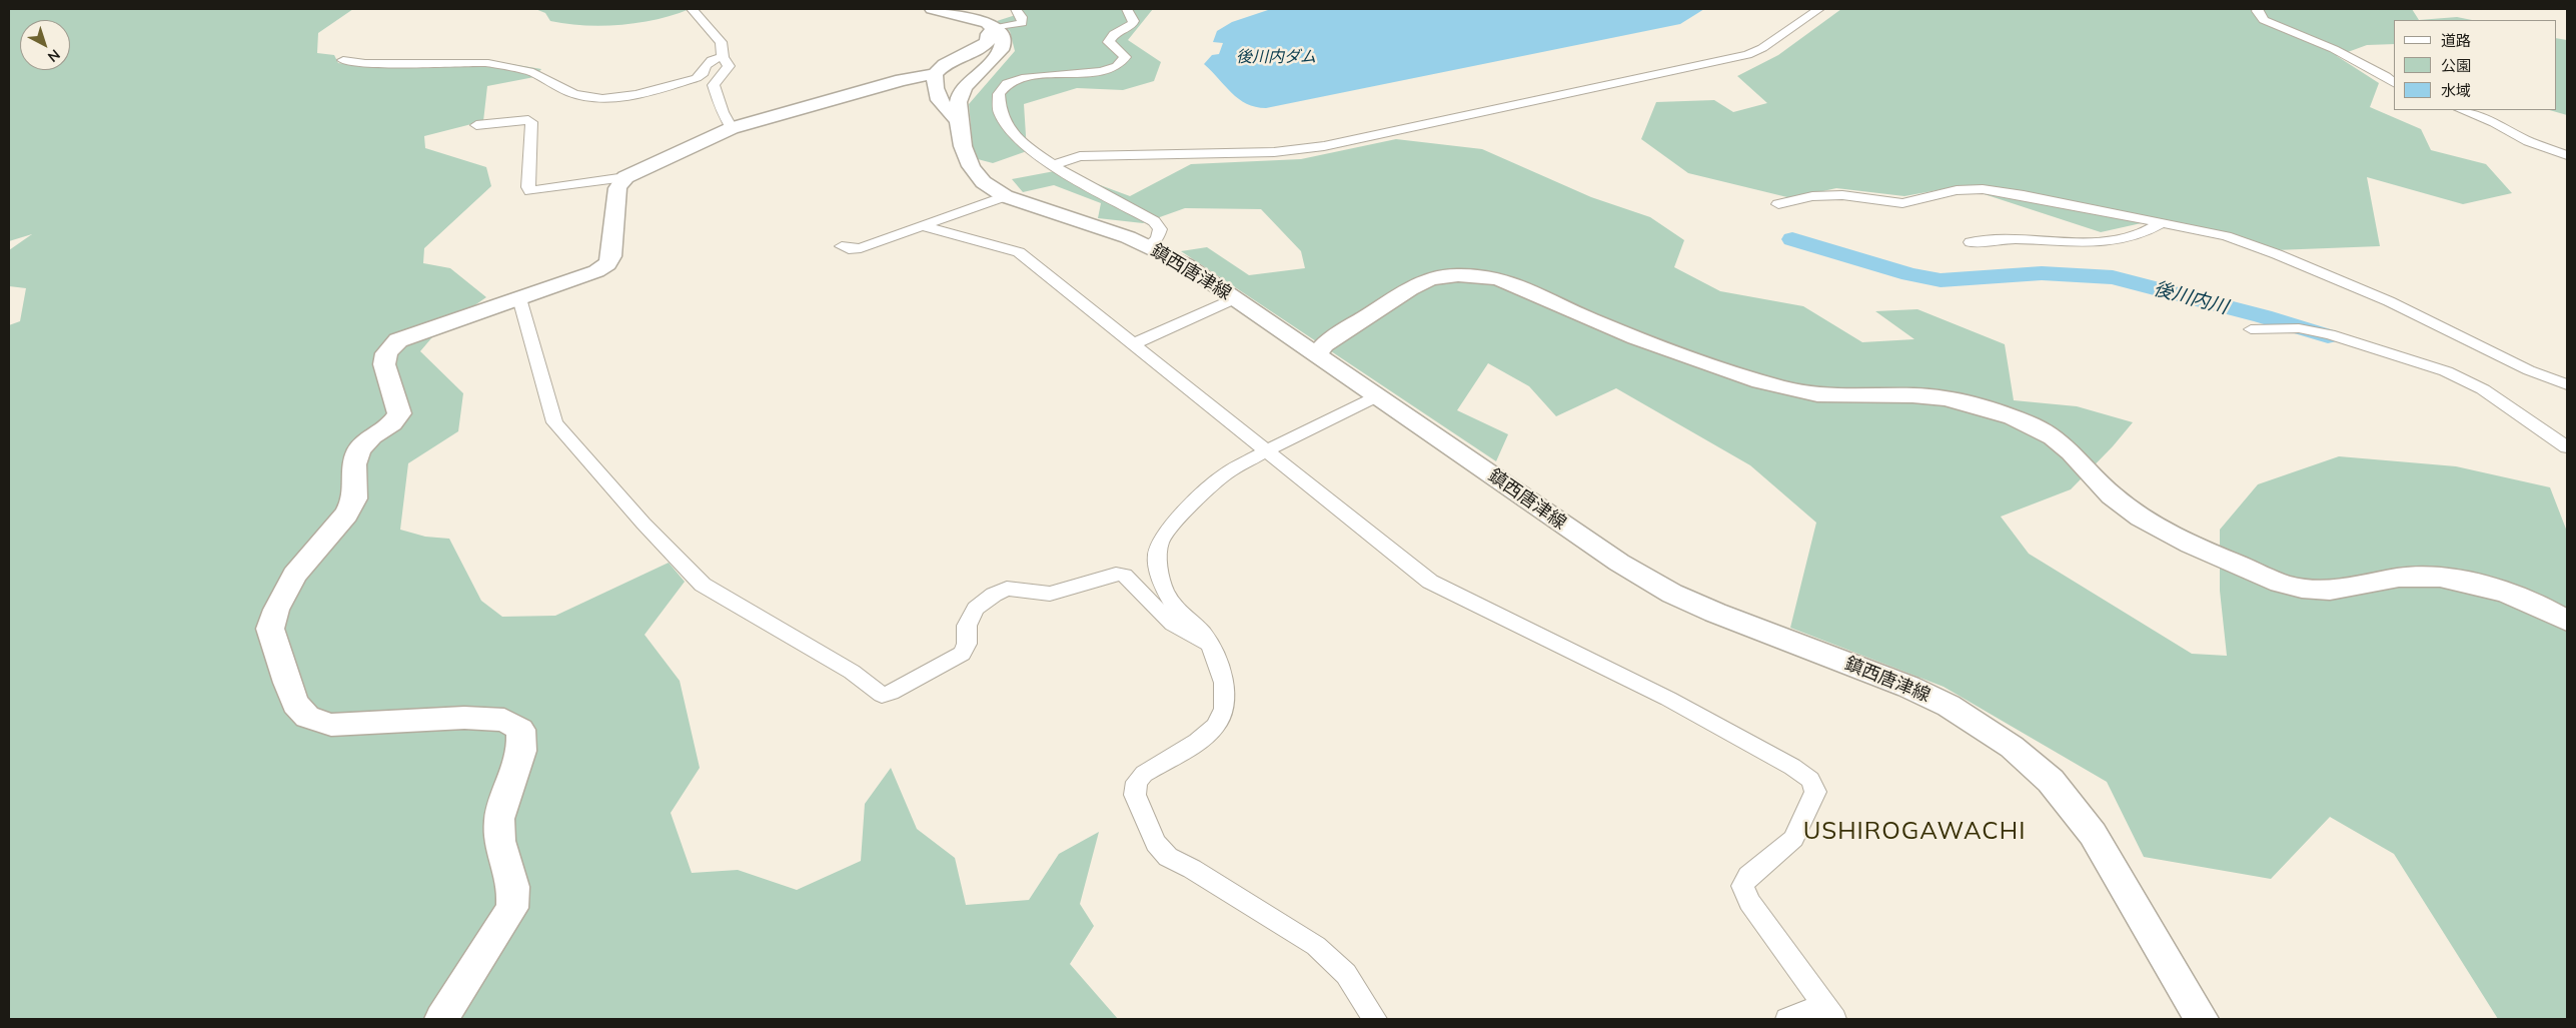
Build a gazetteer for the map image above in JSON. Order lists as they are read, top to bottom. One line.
{"streets":{"street":["鎮西唐津線"]},"districts":["USHIROGAWACHI"],"water":["後川内ダム","後川内川"],"legend":["道路","公園","水域"],"north":"bottom right"}
